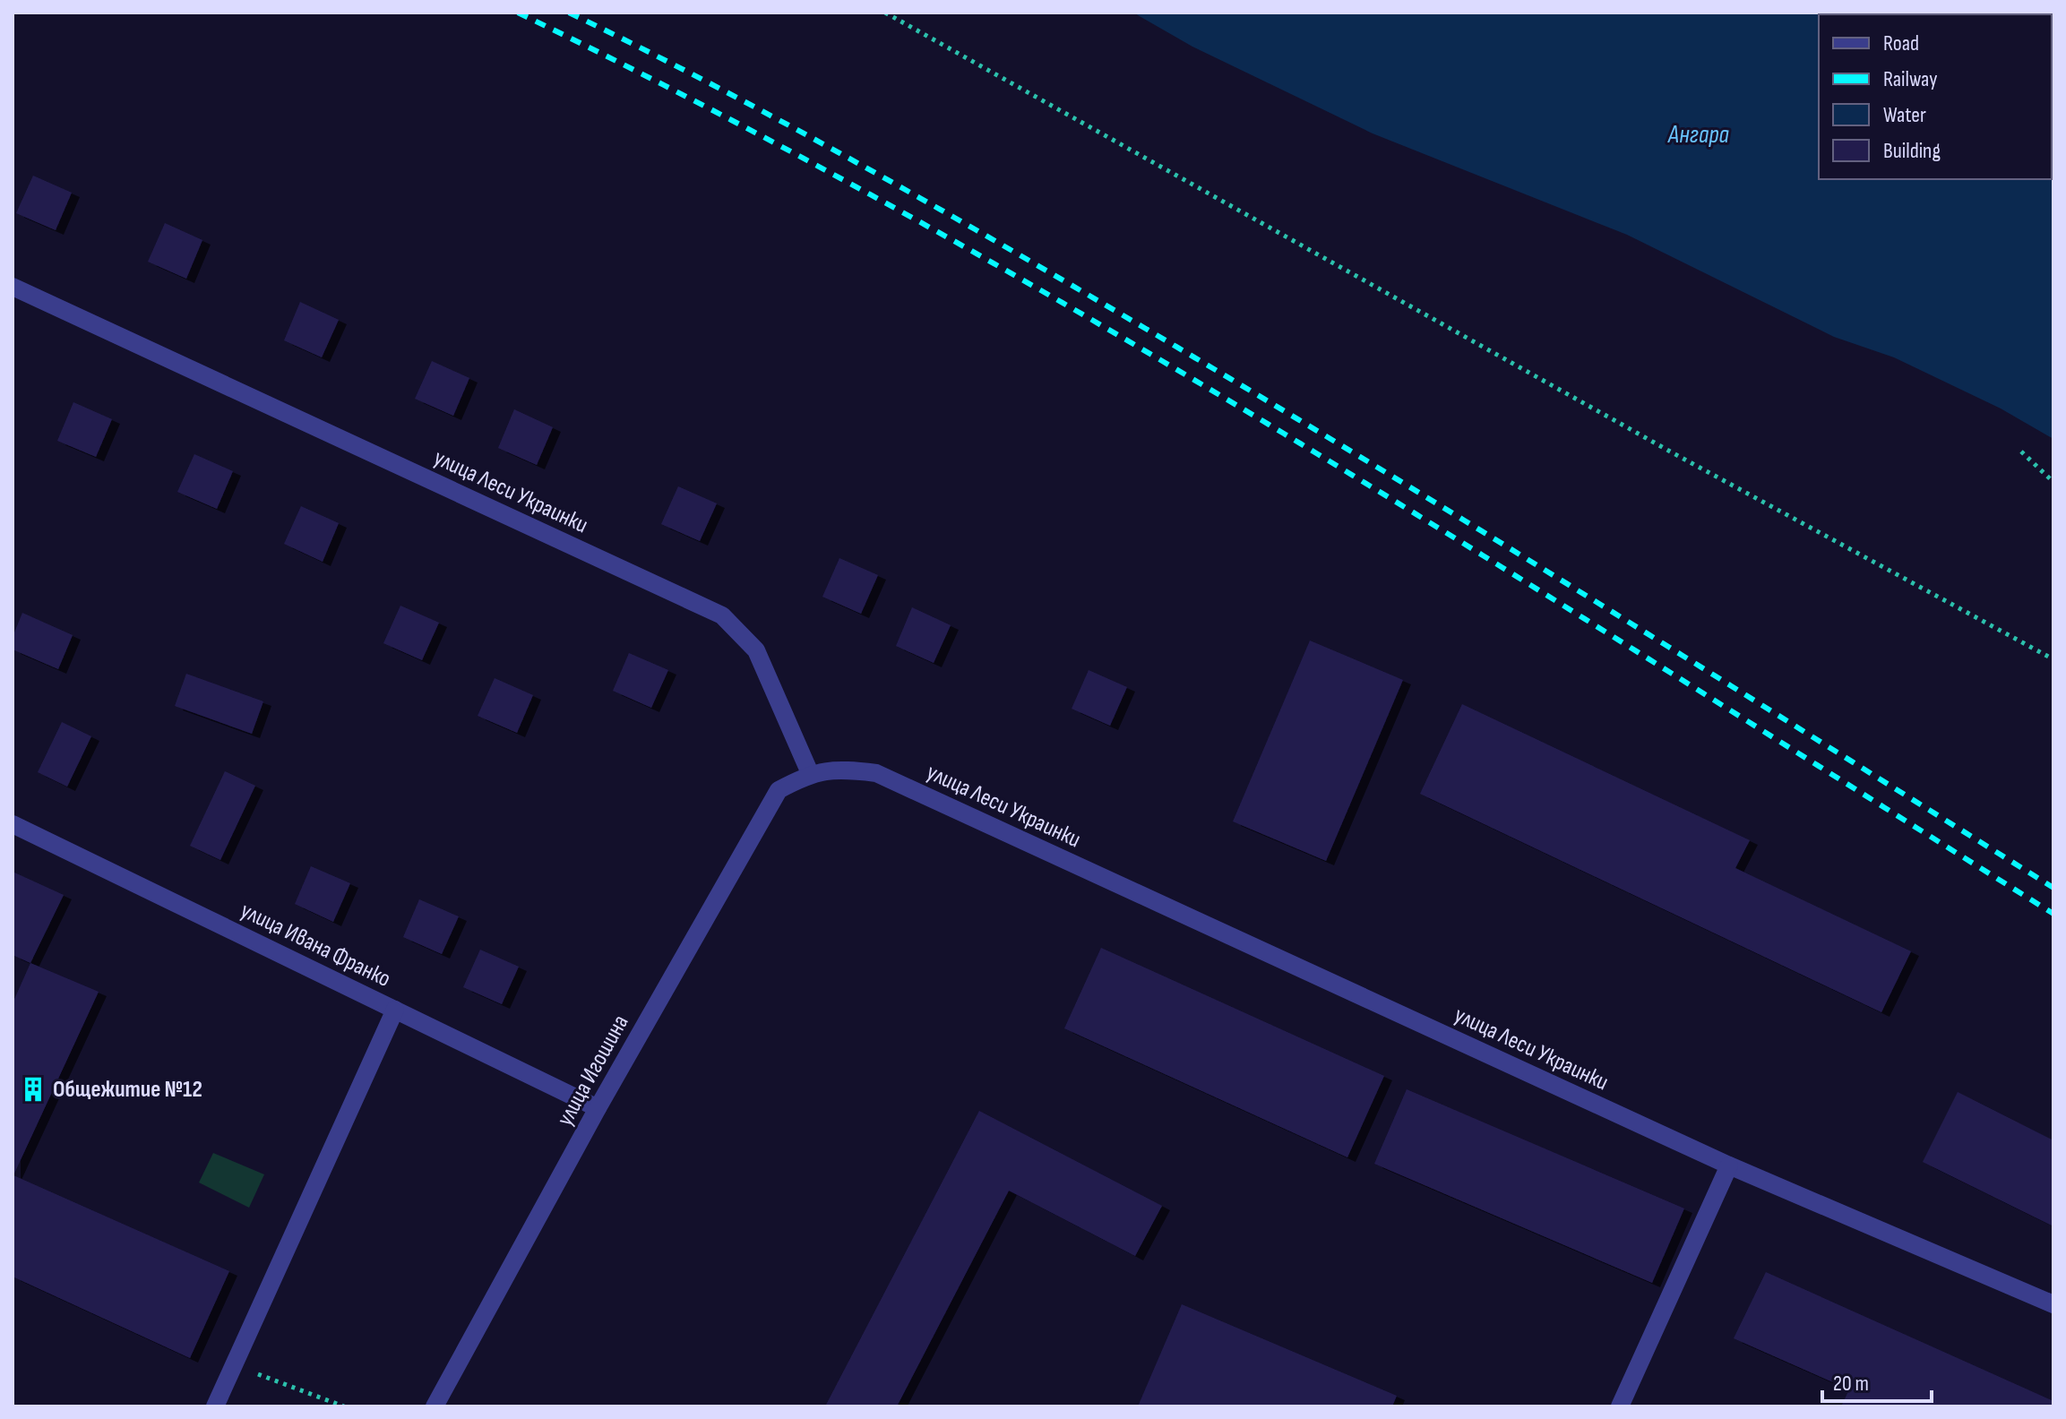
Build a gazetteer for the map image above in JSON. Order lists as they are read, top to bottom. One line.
{"streets":{"street":["улица Леси Украинки","улица Ивана Франко","улица Игошина"]},"crossings":[["улица Леси Украинки","улица Игошина"],["улица Ивана Франко","улица Игошина"]],"water":["Ангара"],"places":{"building":["Общежитие №12"]},"legend":["Road","Railway","Water","Building"],"scale_bar":"20 m"}
